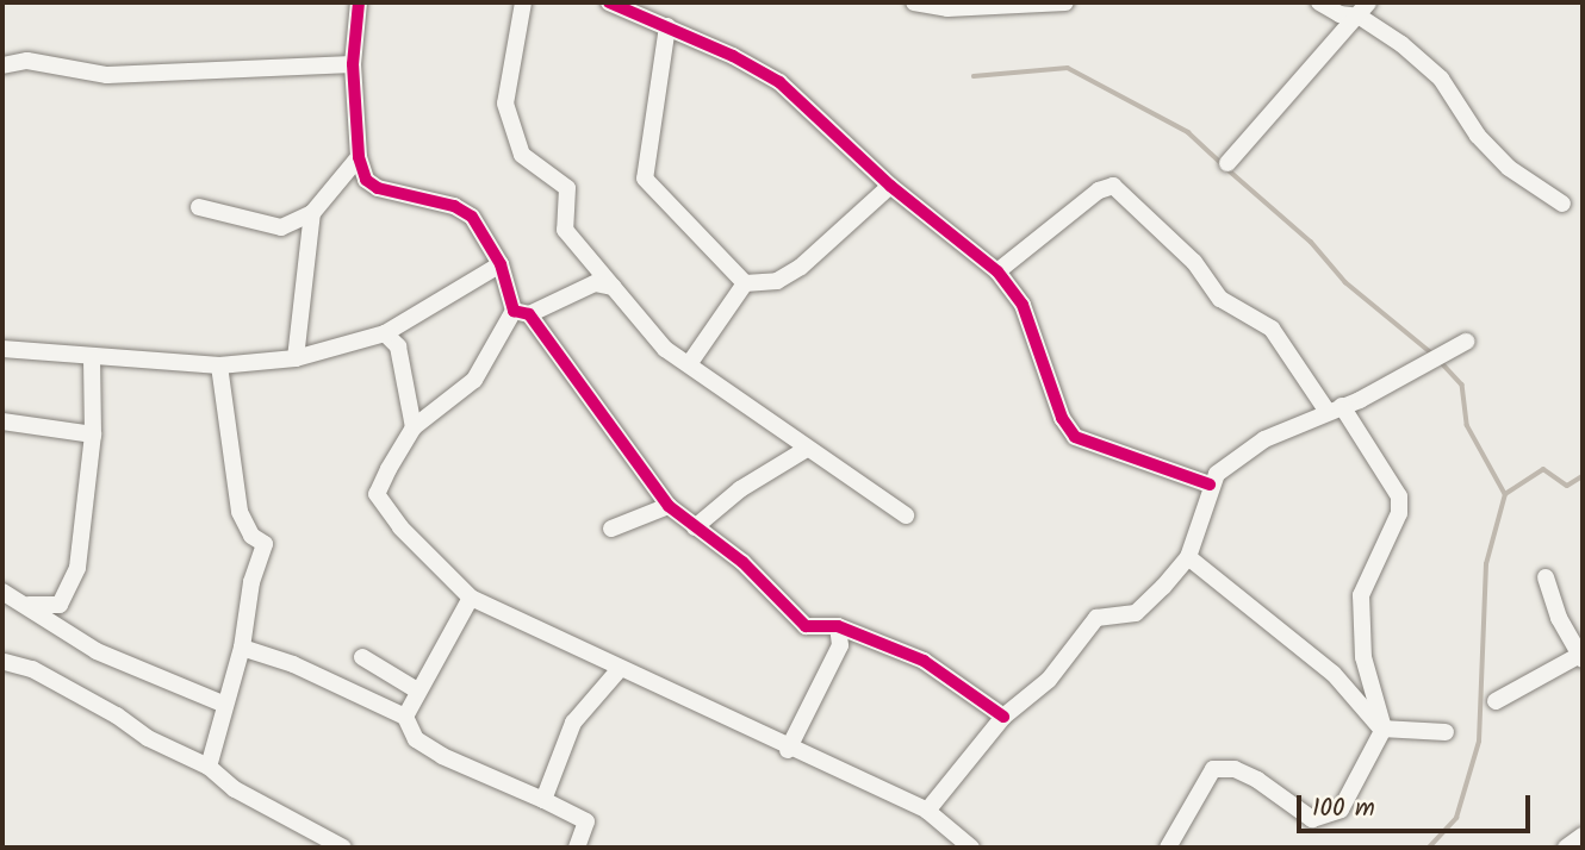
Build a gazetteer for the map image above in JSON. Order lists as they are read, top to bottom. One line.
{"scale_bar":"100 m"}
